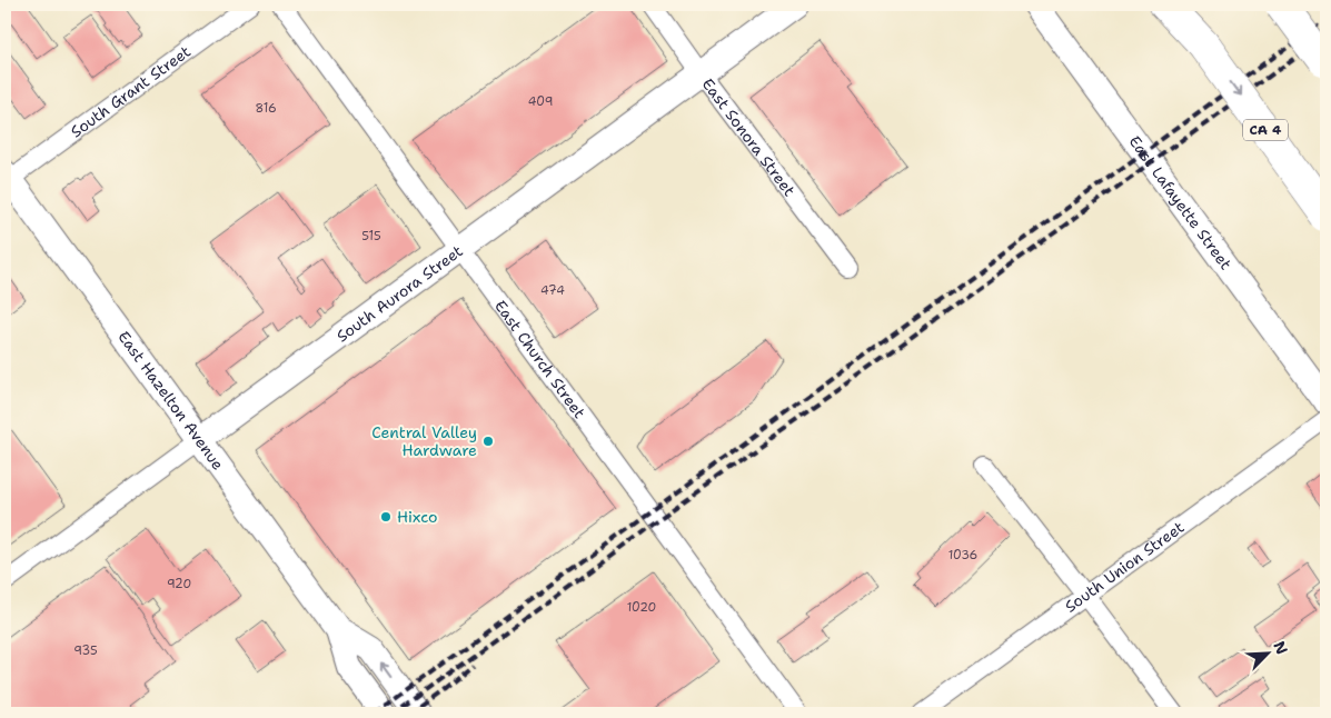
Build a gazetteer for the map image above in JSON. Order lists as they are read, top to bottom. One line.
{"streets":{"highway":["CA 4"],"street":["South Grant Street","East Sonora Street","East Lafayette Street","South Aurora Street","East Church Street","East Hazelton Avenue","South Union Street"]},"crossings":[["South Grant Street","East Hazelton Avenue"],["East Sonora Street","South Aurora Street"],["South Aurora Street","East Church Street"],["South Aurora Street","East Hazelton Avenue"]],"places":["Central Valley Hardware","Hixco"],"house_numbers":["409","816","515","474","1036","920","1020","935"],"north":"top right"}
